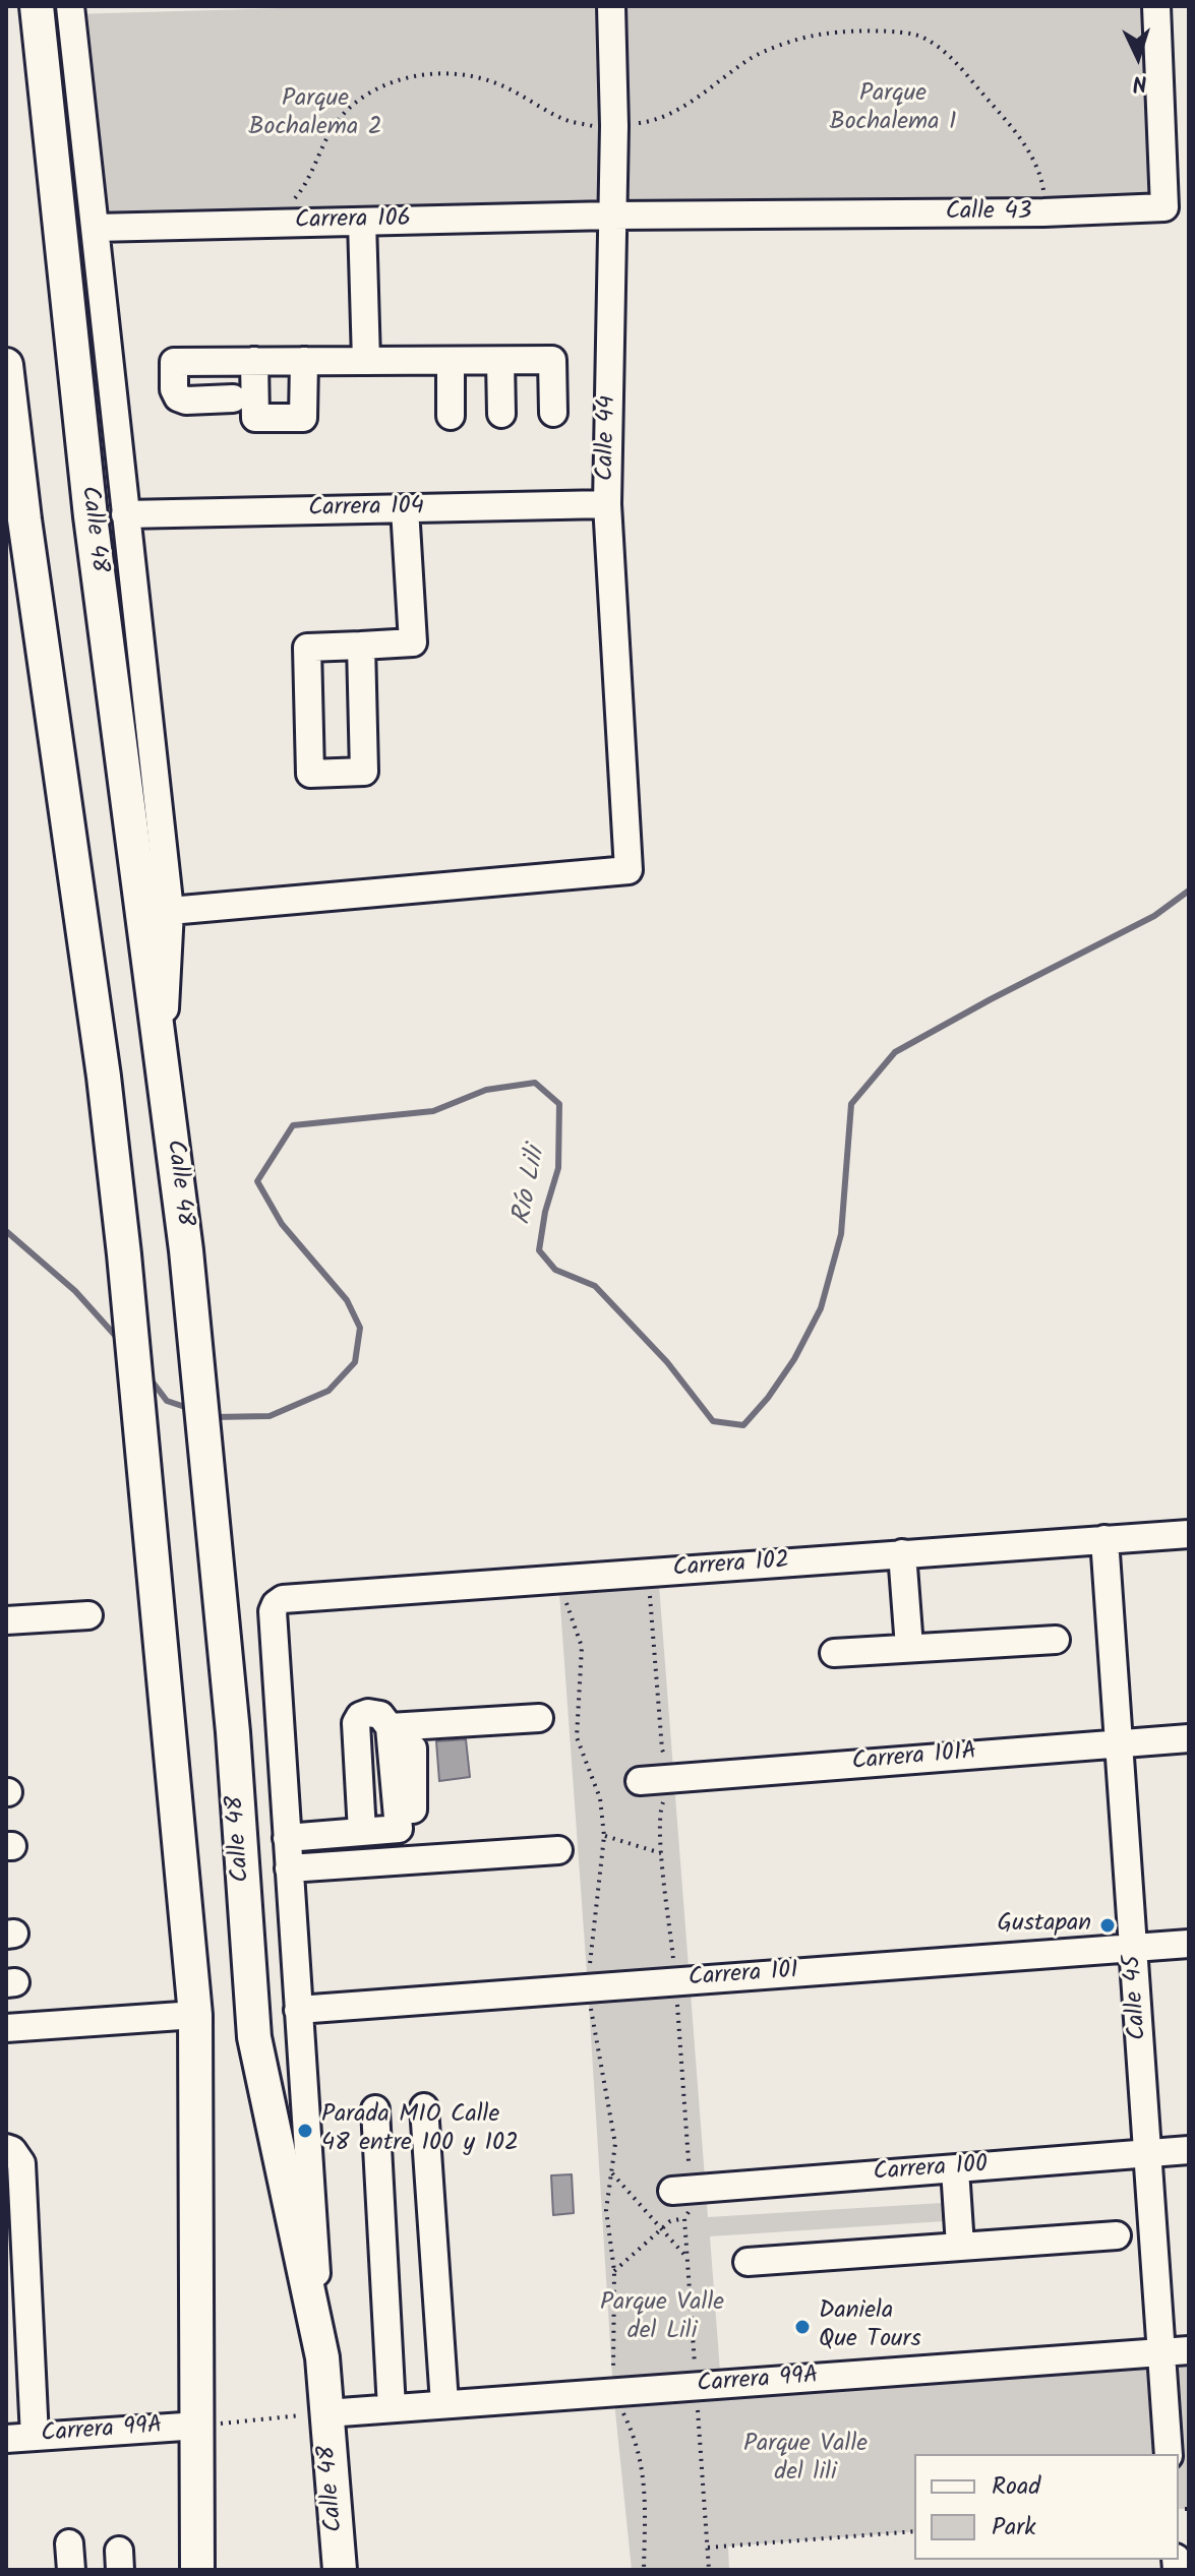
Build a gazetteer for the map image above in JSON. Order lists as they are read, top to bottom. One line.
{"streets":{"main road":["Calle 48"],"street":["Calle 43","Carrera 106","Calle 44","Carrera 104","Carrera 102","Carrera 101A","Carrera 101","Calle 45","Carrera 100","Carrera 99A"]},"crossings":[["Calle 43","Carrera 106"],["Calle 43","Calle 44"],["Carrera 106","Calle 44"],["Calle 44","Carrera 104"],["Calle 48","Carrera 102"],["Calle 48","Carrera 101"],["Calle 48","Carrera 99A"],["Carrera 102","Calle 45"],["Carrera 101A","Calle 45"],["Carrera 101","Calle 45"],["Calle 45","Carrera 100"],["Calle 45","Carrera 99A"]],"water":["Río Lili"],"parks":["Parque Bochalema 1","Parque Bochalema 2","Parque Valle del Lili","Parque Valle del lili"],"places":["Gustapan","Parada MIO Calle 48 entre 100 y 102","Daniela Que Tours"],"legend":["Road","Park"],"north":"bottom"}
